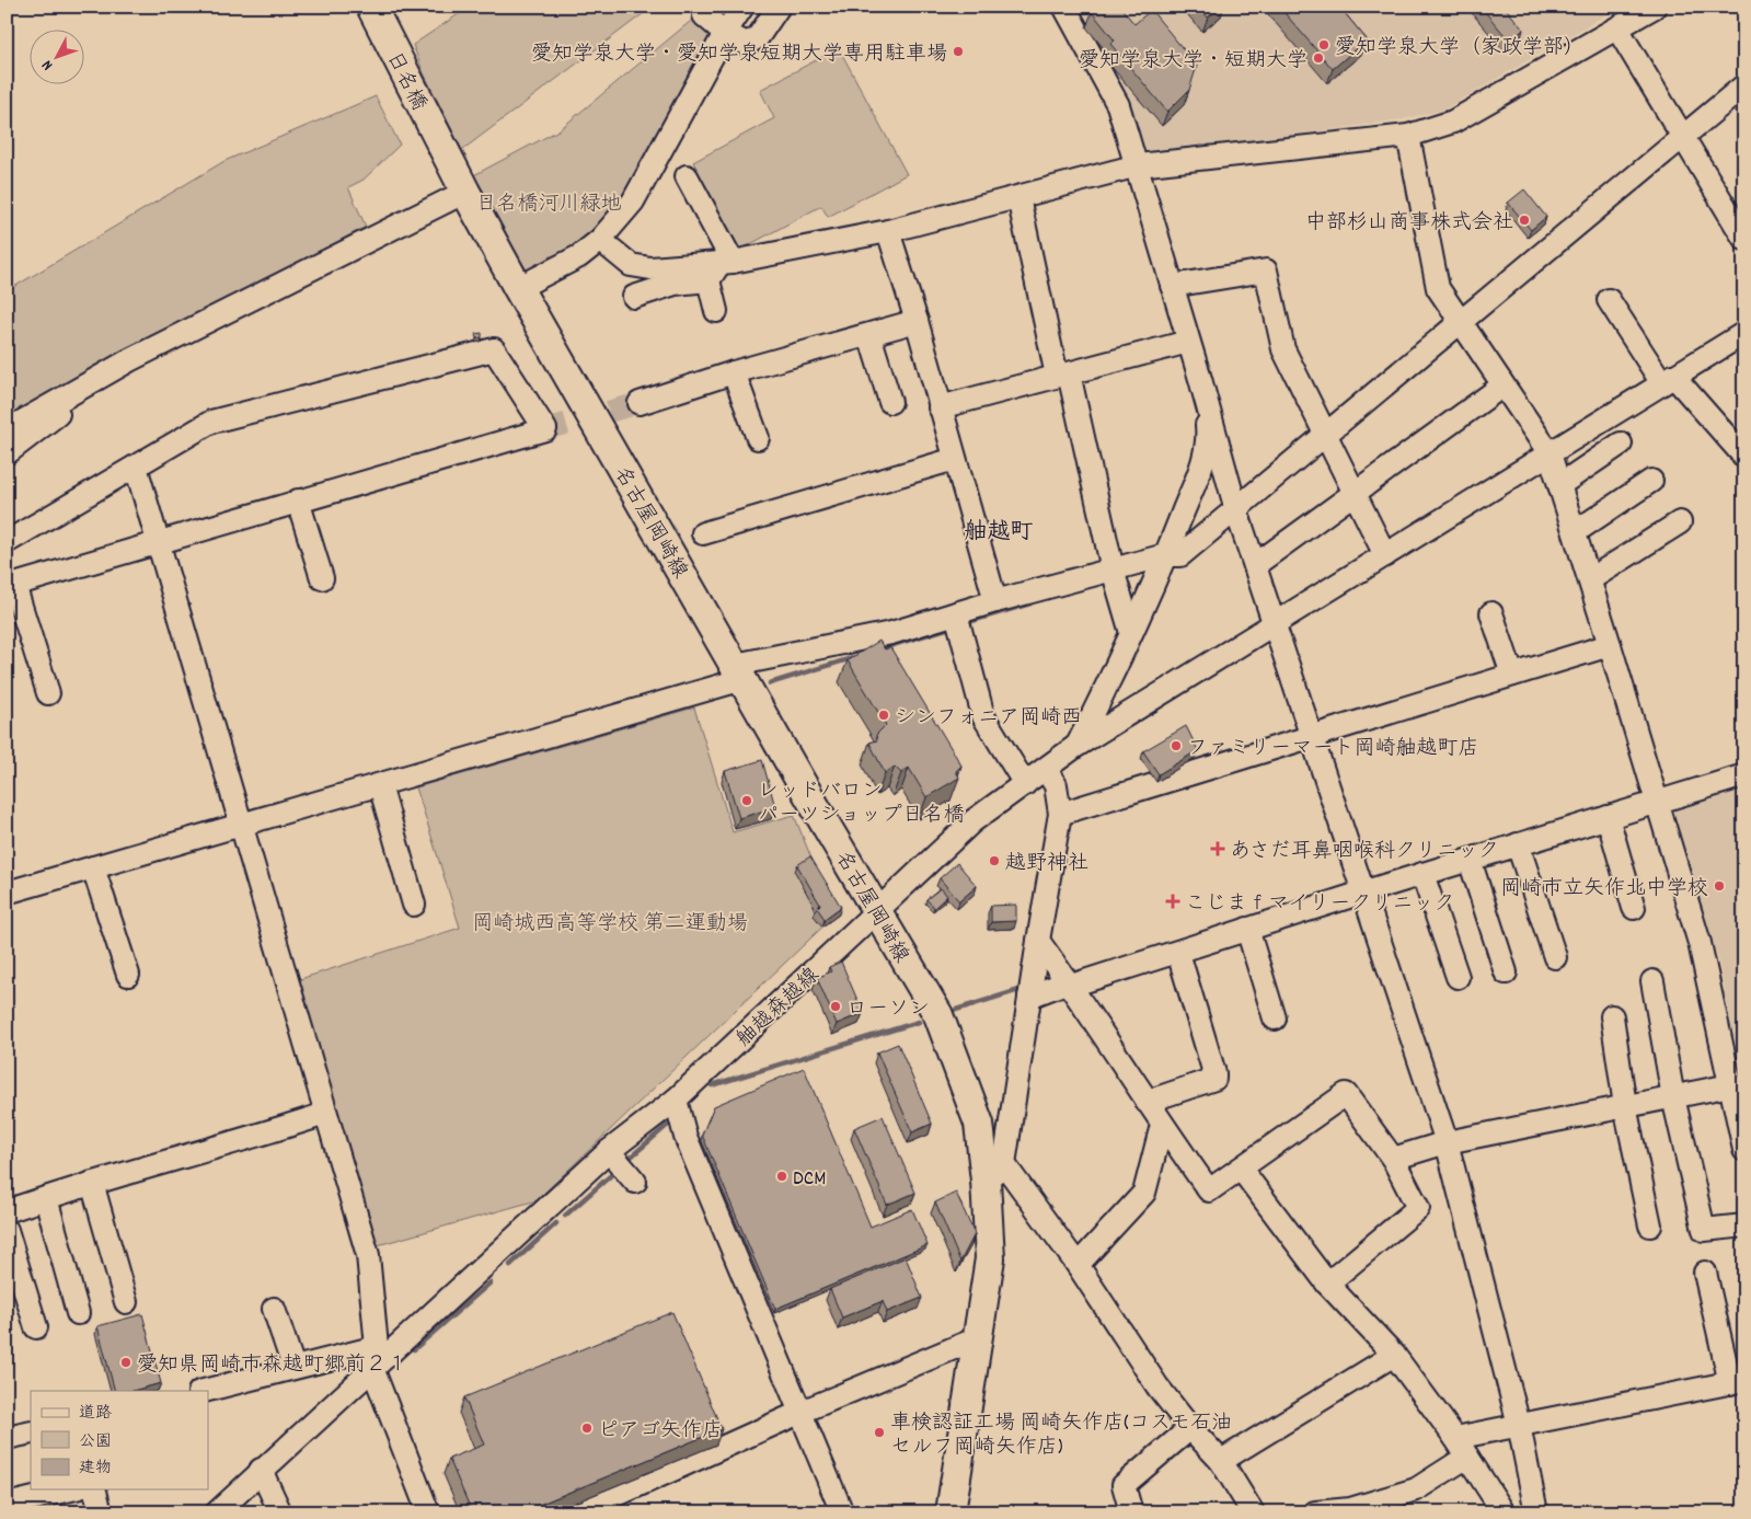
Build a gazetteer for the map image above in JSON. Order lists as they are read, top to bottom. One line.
{"streets":{"main road":["日名橋","名古屋岡崎線"],"street":["舳越森越線"]},"crossings":[["日名橋","名古屋岡崎線"],["名古屋岡崎線","舳越森越線"]],"districts":["舳越町"],"parks":["日名橋河川緑地","岡崎城西高等学校 第二運動場"],"places":{"other":["愛知学泉大学（家政学部）","愛知学泉大学・愛知学泉短期大学専用駐車場","愛知学泉大学・短期大学","中部杉山商事株式会社","シンフォニア岡崎西","ファミリーマート岡崎舳越町店","レッドバロン パーツショップ日名橋","越野神社","岡崎市立矢作北中学校","ローソン","DCM","愛知県岡崎市森越町郷前２１","ピアゴ矢作店","車検認証工場 岡崎矢作店(コスモ石油 セルフ岡崎矢作店)"],"health":["あさだ耳鼻咽喉科クリニック","こじまｆマイリークリニック"]},"legend":["道路","公園","建物"],"north":"bottom left"}
